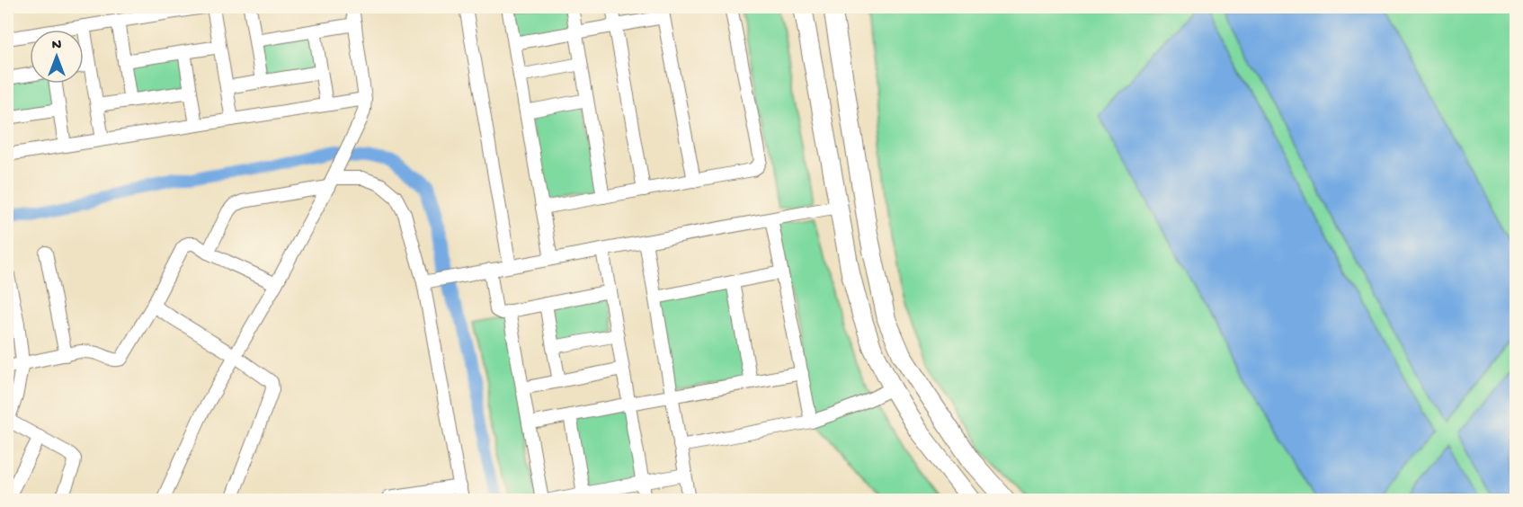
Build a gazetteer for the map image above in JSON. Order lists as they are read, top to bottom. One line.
{"north":"top"}
